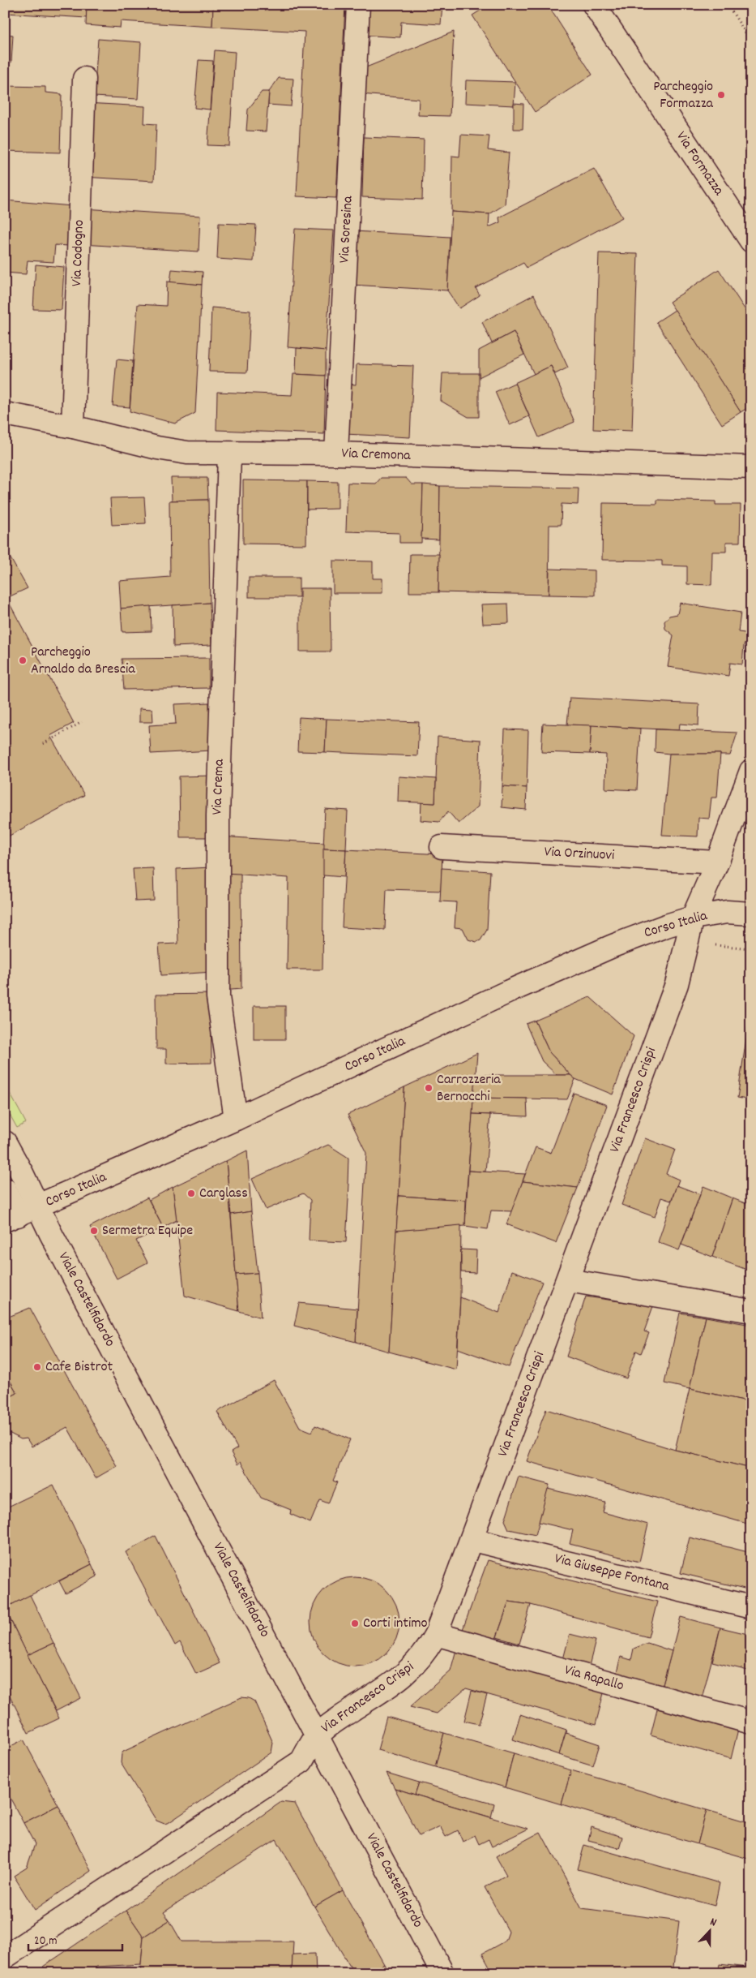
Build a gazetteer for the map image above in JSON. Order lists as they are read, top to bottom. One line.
{"streets":{"street":["Via Formazza","Via Soresina","Via Codogno","Via Cremona","Via Crema","Via Orzinuovi","Corso Italia","Via Francesco Crispi","Viale Castelfidardo","Via Giuseppe Fontana","Via Rapallo"]},"crossings":[["Via Soresina","Via Cremona"],["Via Codogno","Via Cremona"],["Via Cremona","Via Crema"],["Via Crema","Corso Italia"],["Corso Italia","Via Francesco Crispi"],["Corso Italia","Viale Castelfidardo"],["Via Francesco Crispi","Viale Castelfidardo"],["Via Francesco Crispi","Via Giuseppe Fontana"],["Via Francesco Crispi","Via Rapallo"]],"places":["Parcheggio Formazza","Parcheggio Arnaldo da Brescia","Carrozzeria Bernocchi","Carglass","Sermetra Equipe","Cafe Bistrot","Corti intimo"],"scale_bar":"20 m","north":"top"}
